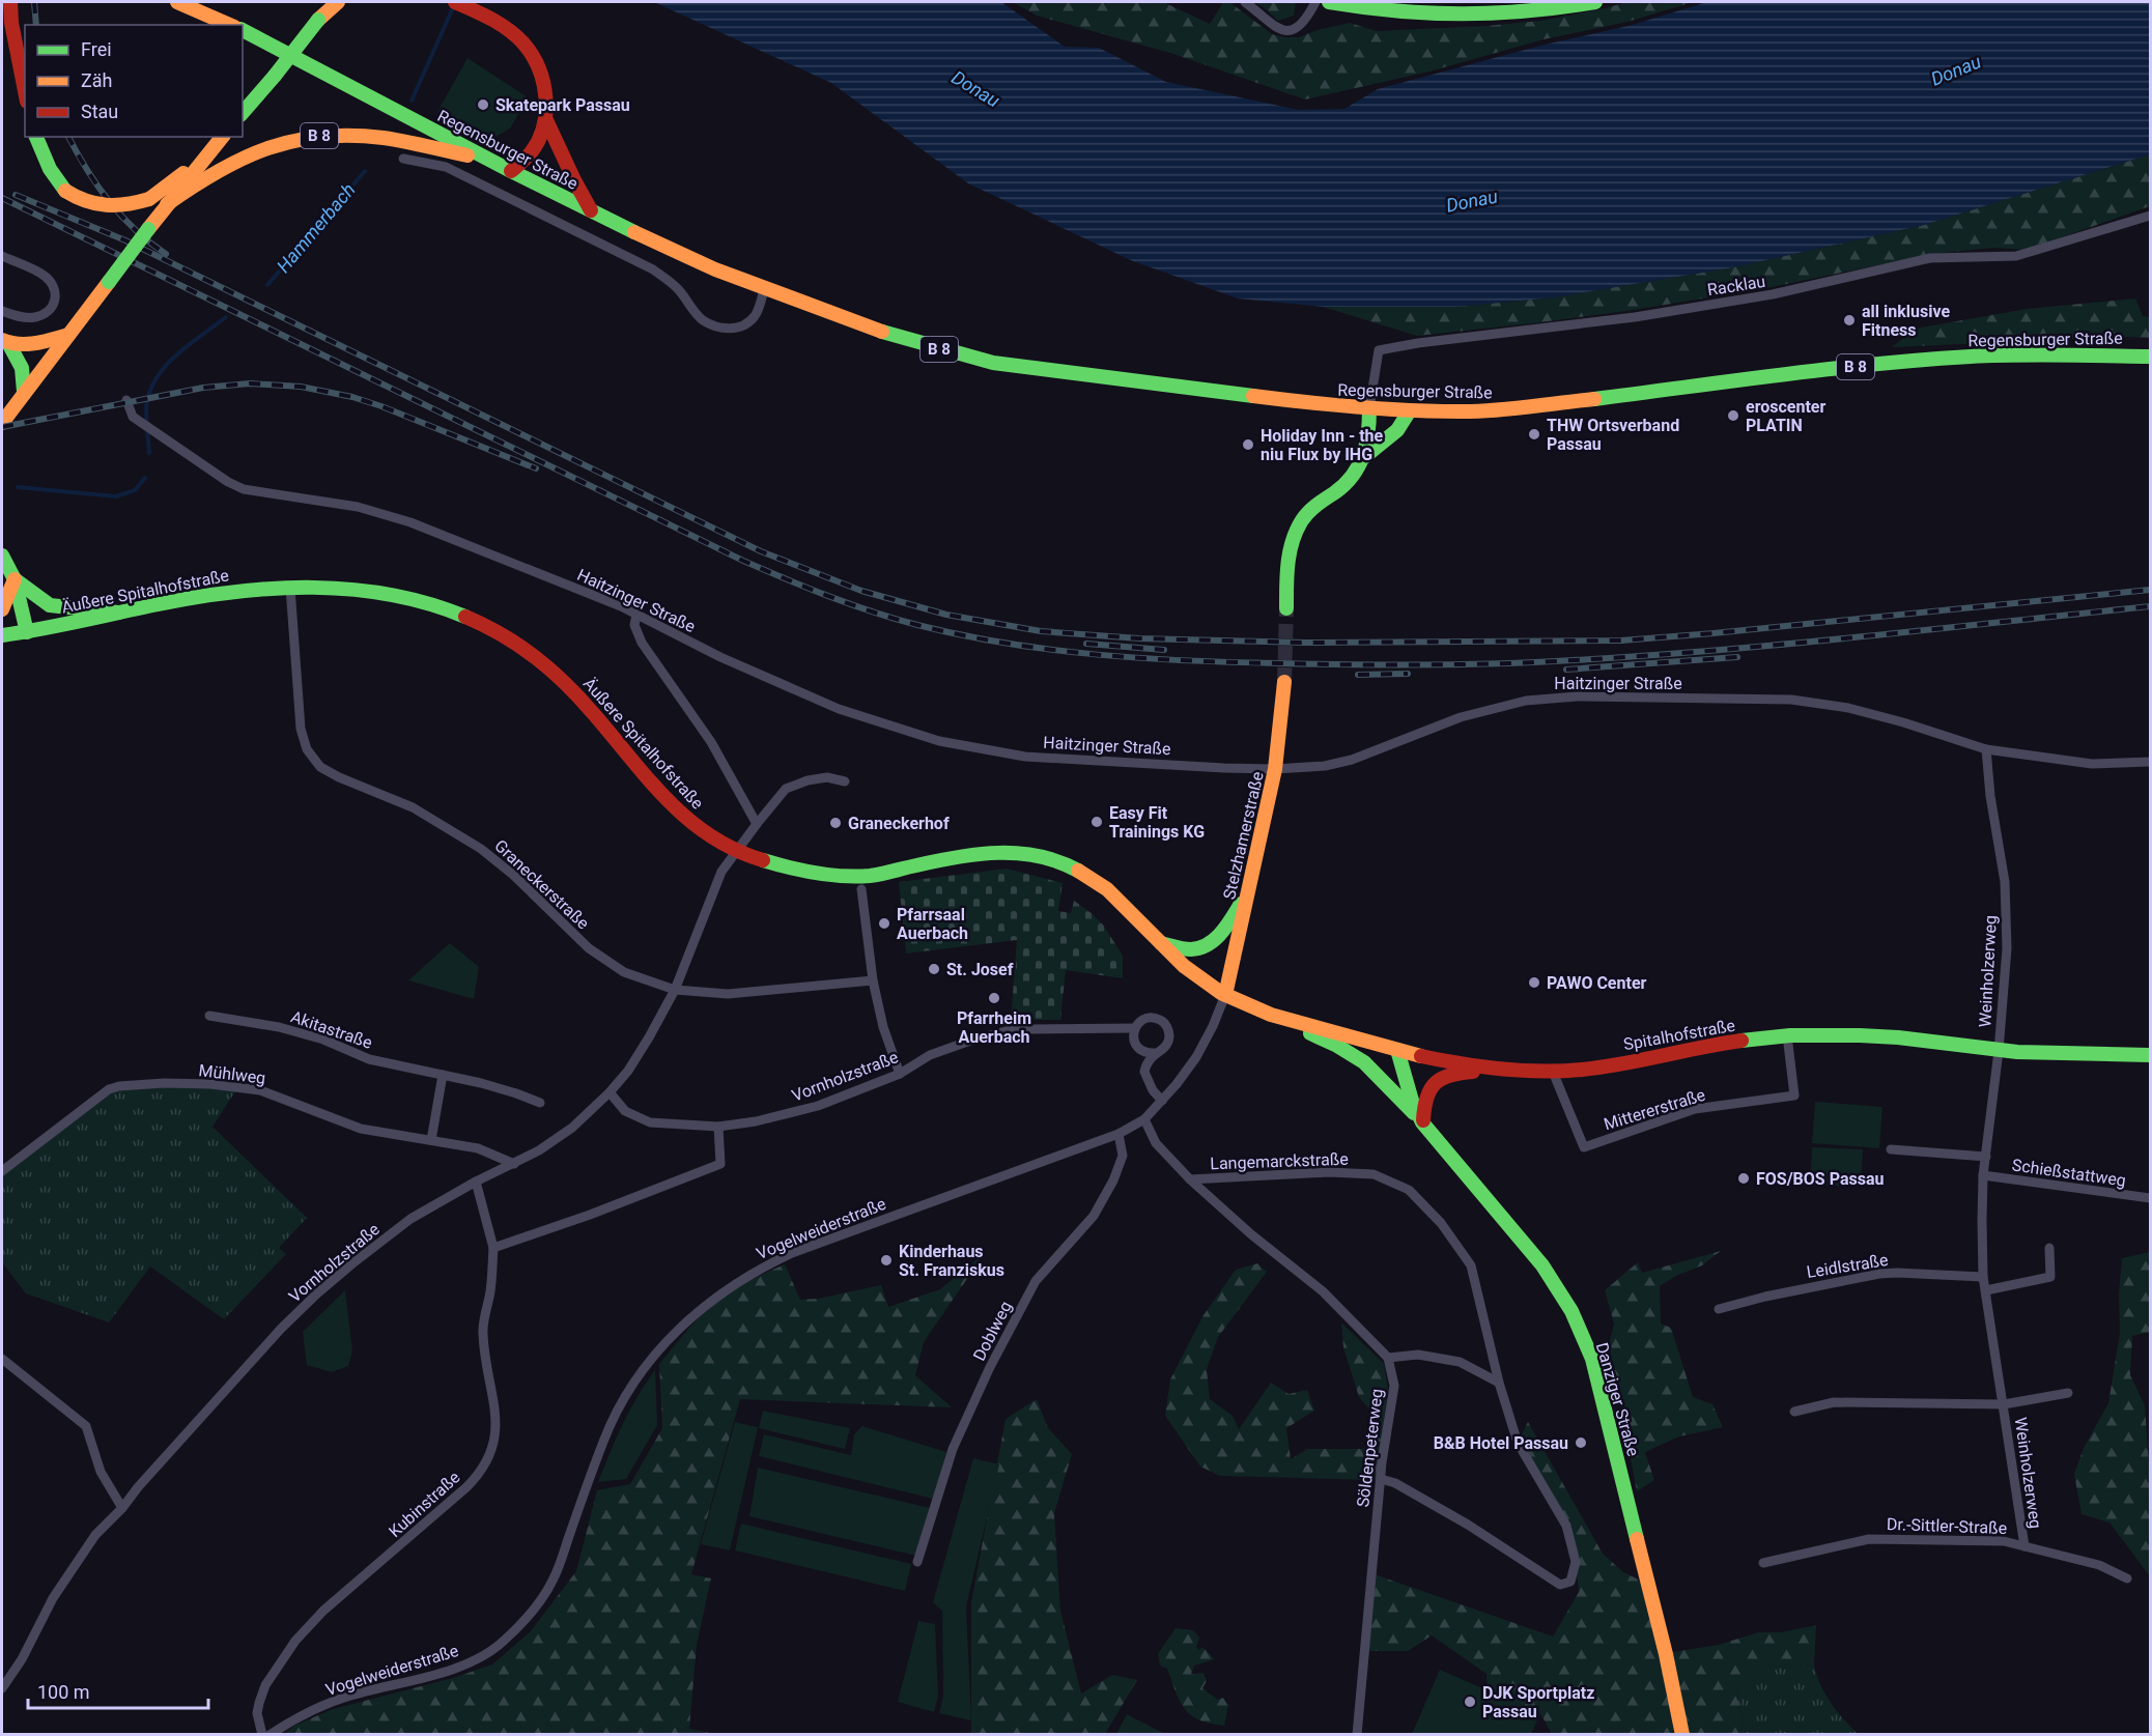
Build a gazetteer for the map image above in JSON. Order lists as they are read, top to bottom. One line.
{"streets":{"main road":["B 8","Regensburger Straße","Äußere Spitalhofstraße","Stelzhamerstraße","Spitalhofstraße","Danziger Straße"],"street":["Racklau","Haitzinger Straße","Graneckerstraße","Weinholzerweg","Akitastraße","Mühlweg","Vornholzstraße","Mittererstraße","Langemarckstraße","Schießstattweg","Vogelweiderstraße","Leidlstraße","Doblweg","Söldenpeterweg","Kubinstraße","Dr.-Sittler-Straße"]},"crossings":[["B 8","Regensburger Straße"],["Regensburger Straße","Racklau"],["Äußere Spitalhofstraße","Stelzhamerstraße"],["Äußere Spitalhofstraße","Graneckerstraße"],["Äußere Spitalhofstraße","Spitalhofstraße"],["Äußere Spitalhofstraße","Vornholzstraße"],["Äußere Spitalhofstraße","Vogelweiderstraße"],["Haitzinger Straße","Stelzhamerstraße"],["Haitzinger Straße","Weinholzerweg"],["Stelzhamerstraße","Spitalhofstraße"],["Stelzhamerstraße","Vogelweiderstraße"],["Graneckerstraße","Vornholzstraße"],["Weinholzerweg","Spitalhofstraße"],["Weinholzerweg","Schießstattweg"],["Weinholzerweg","Leidlstraße"],["Weinholzerweg","Dr.-Sittler-Straße"],["Spitalhofstraße","Mittererstraße"],["Spitalhofstraße","Vogelweiderstraße"],["Spitalhofstraße","Danziger Straße"],["Mühlweg","Vornholzstraße"],["Vornholzstraße","Vogelweiderstraße"],["Vornholzstraße","Kubinstraße"],["Langemarckstraße","Söldenpeterweg"],["Vogelweiderstraße","Doblweg"]],"water":["Donau","Hammerbach"],"places":["Skatepark Passau","all inklusive Fitness","eroscenter PLATIN","THW Ortsverband Passau","Holiday Inn - the niu Flux by IHG","Easy Fit Trainings KG","Graneckerhof","Pfarrsaal Auerbach","St. Josef","PAWO Center","Pfarrheim Auerbach","FOS/BOS Passau","Kinderhaus St. Franziskus","B&B Hotel Passau","DJK Sportplatz Passau"],"legend":["Frei","Zäh","Stau"],"scale_bar":"100 m"}
